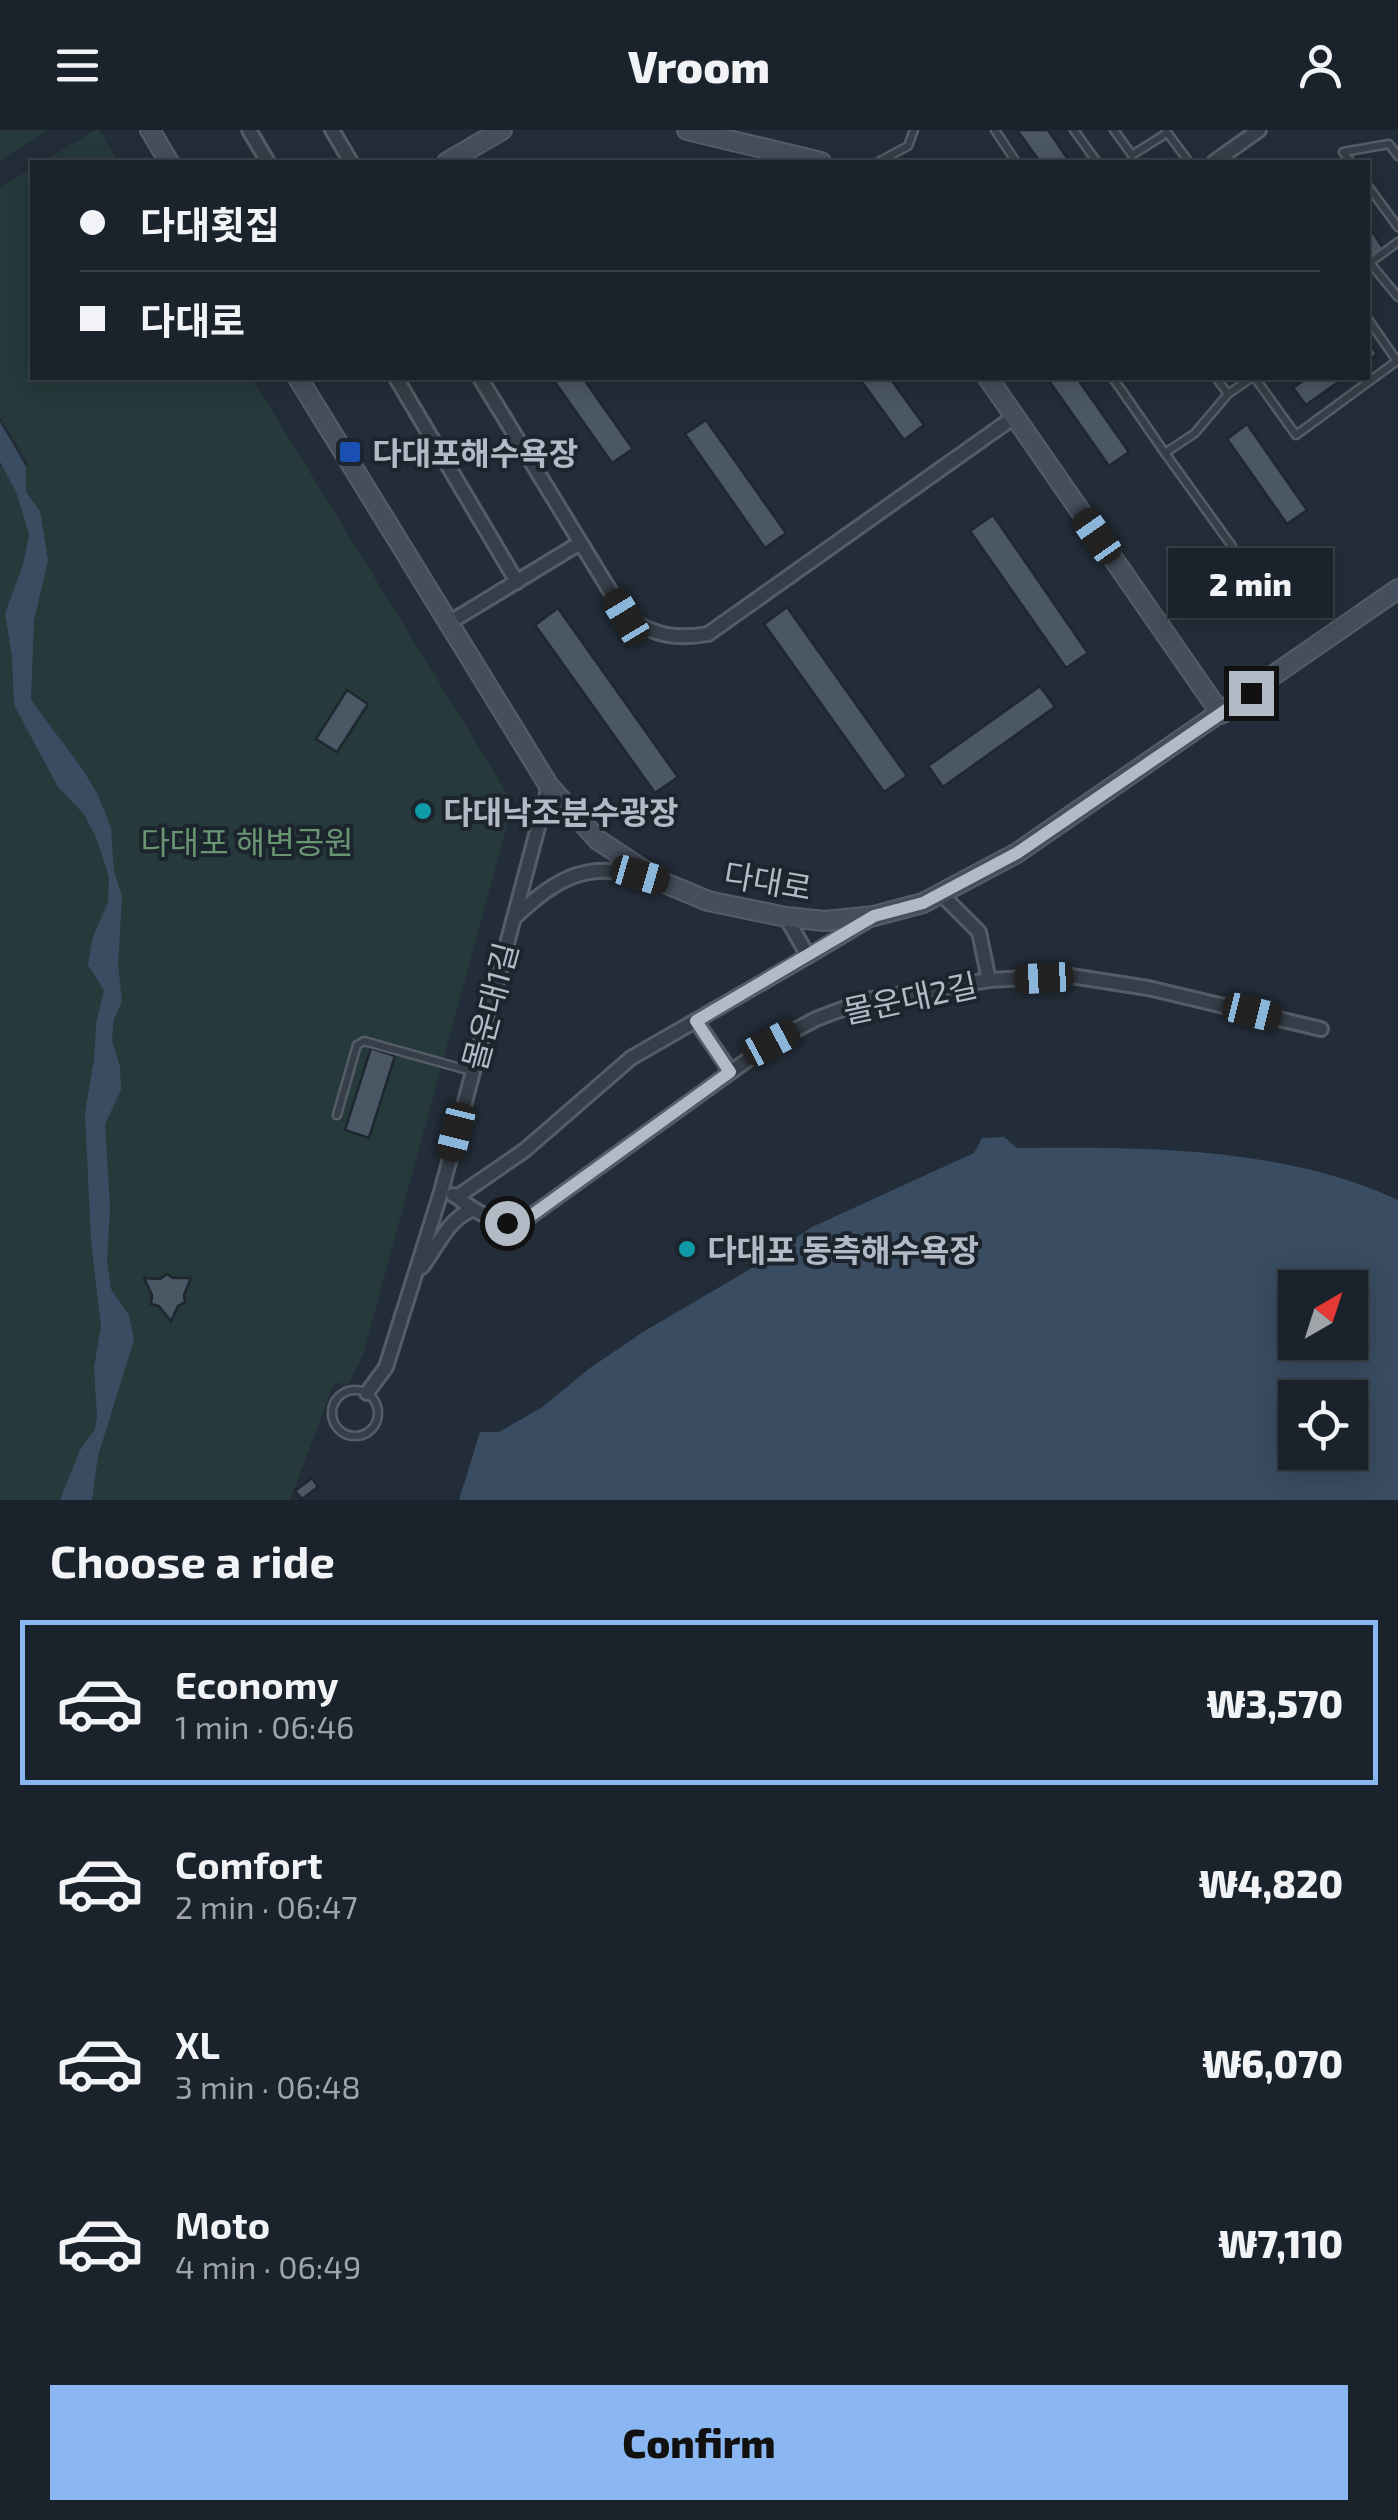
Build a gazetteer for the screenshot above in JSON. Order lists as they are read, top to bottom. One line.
{"streets":{"main road":["다대로"],"street":["몰운대2길","몰운대1길"]},"crossings":[["다대로","몰운대1길"]],"parks":["다대포 해변공원"],"places":{"transit":["다대포해수욕장"],"other":["다대낙조분수광장","다대포 동측해수욕장"]},"north":"top right","page":{"header":"Vroom","banner":["다대횟집","다대로"],"bubble":"2 min","heading":"Choose a ride","list":[{"name":"Economy","note":"1 min · 06:46","value":"₩3,570"},{"name":"Comfort","note":"2 min · 06:47","value":"₩4,820"},{"name":"XL","note":"3 min · 06:48","value":"₩6,070"},{"name":"Moto","note":"4 min · 06:49","value":"₩7,110"}],"buttons":"Confirm"}}
